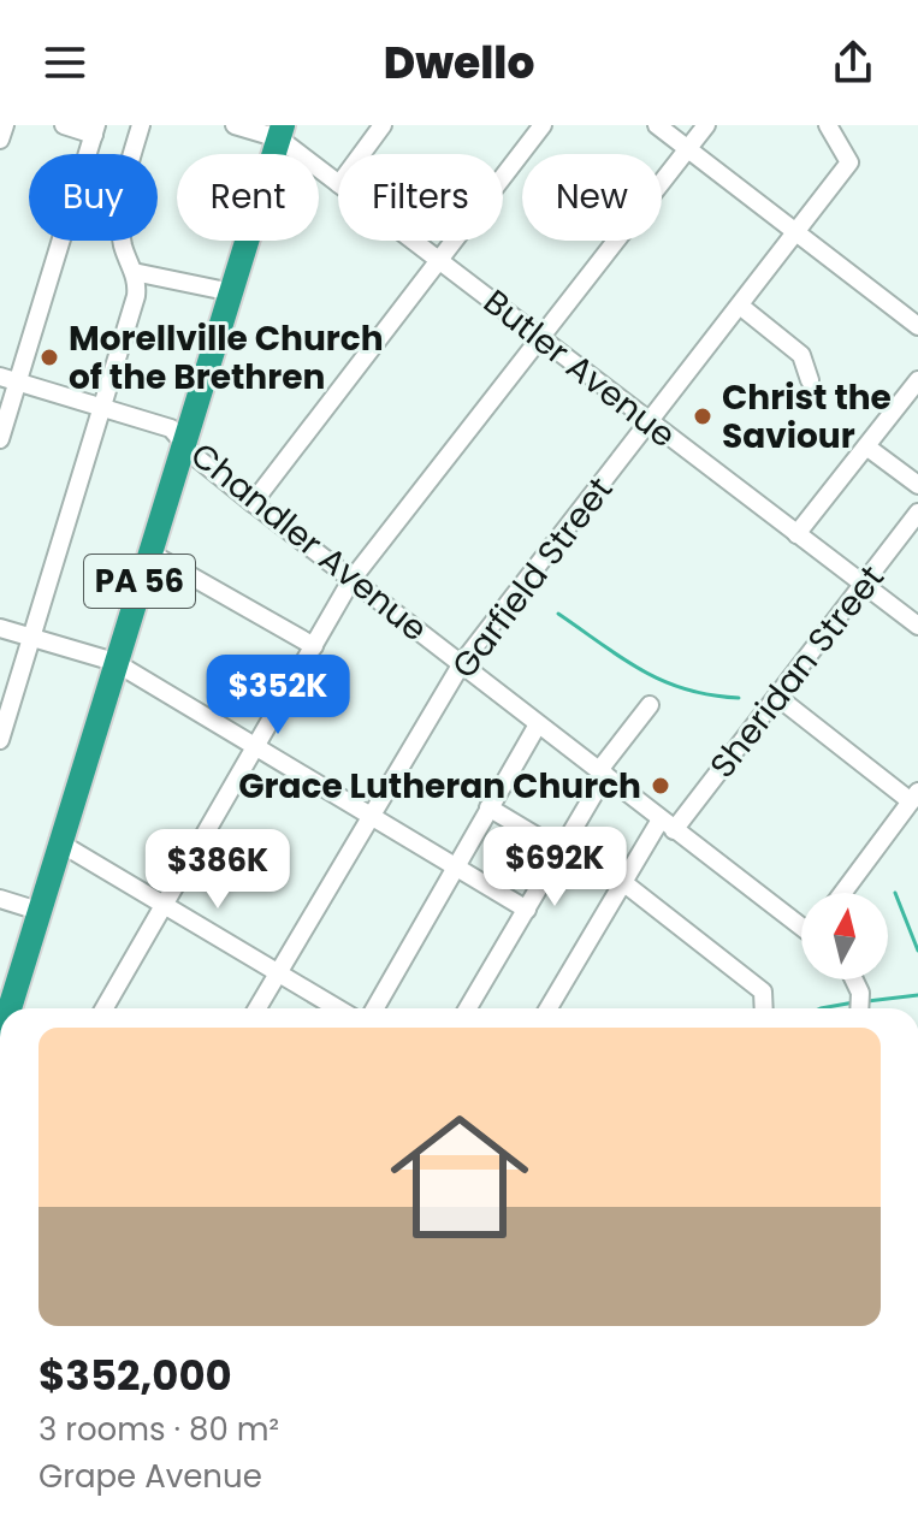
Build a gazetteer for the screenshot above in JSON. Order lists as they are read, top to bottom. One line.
{"streets":{"highway":["PA 56"],"street":["Butler Avenue","Chandler Avenue","Garfield Street","Sheridan Street"]},"crossings":[["Butler Avenue","Garfield Street"],["Butler Avenue","PA 56"],["Butler Avenue","Sheridan Street"],["Chandler Avenue","Garfield Street"],["Chandler Avenue","PA 56"],["Chandler Avenue","Sheridan Street"]],"places":["Morellville Church of the Brethren","Christ the Saviour","Grace Lutheran Church"],"north":"top","page":{"header":"Dwello","chip":["Buy","Rent","Filters","New"],"price":["$352K","$692K","$386K"],"list":[{"name":"$352,000","note":"3 rooms · 80 m² · Grape Avenue"}]}}
